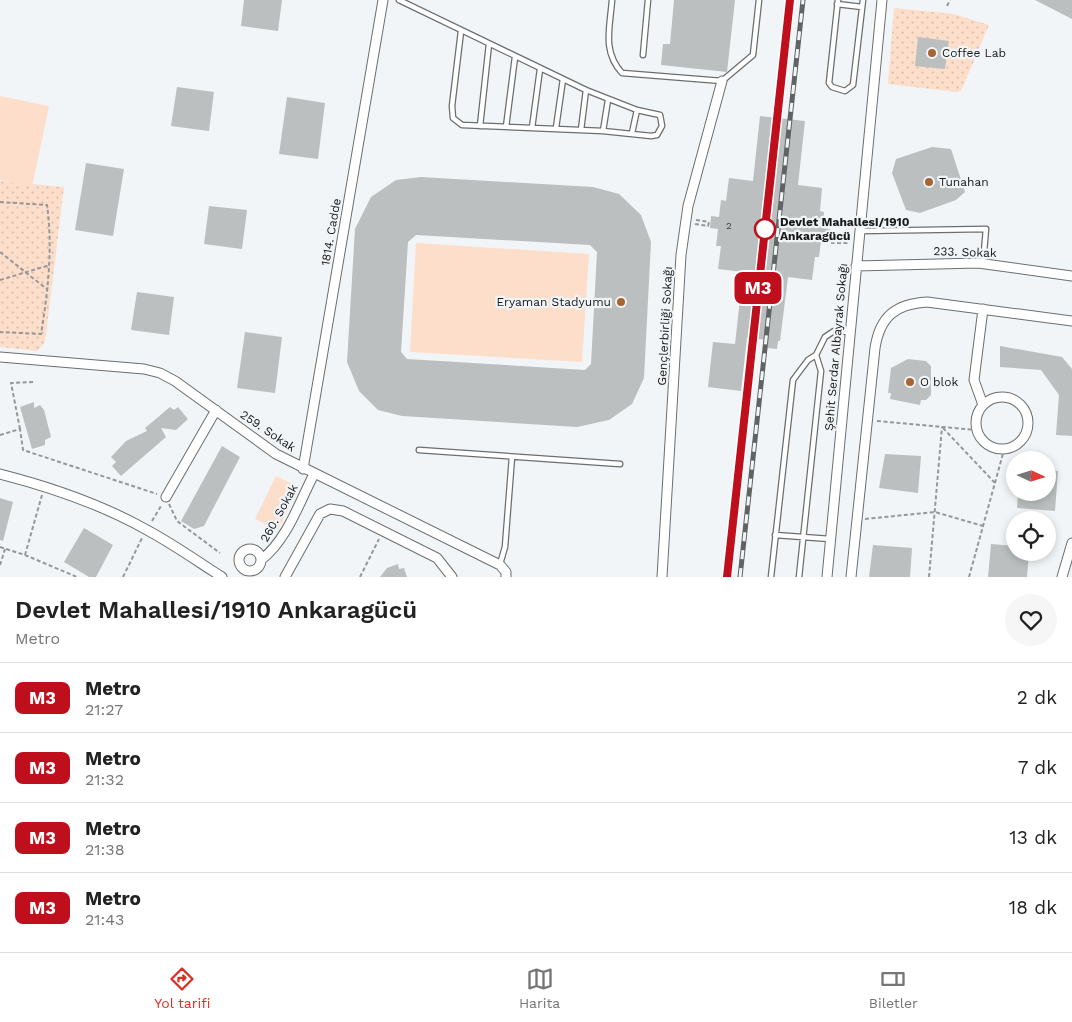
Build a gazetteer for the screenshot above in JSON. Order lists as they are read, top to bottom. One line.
{"streets":{"street":["1814. Cadde","233. Sokak","Gençlerbirliği Sokağı","Şehit Serdar Albayrak Sokağı","259. Sokak","260. Sokak"]},"crossings":[["1814. Cadde","259. Sokak"],["233. Sokak","Şehit Serdar Albayrak Sokağı"],["259. Sokak","260. Sokak"]],"places":["Coffee Lab","Tunahan","Devlet Mahallesi/1910 Ankaragücü","Eryaman Stadyumu","O blok"],"lines":["metro line M3"],"house_numbers":["2"],"north":"right","page":{"on_map":"M3","heading":["Devlet Mahallesi/1910 Ankaragücü","Metro"],"list":[{"mark":"M3","name":"Metro","note":"21:27","value":"2 dk"},{"mark":"M3","name":"Metro","note":"21:32","value":"7 dk"},{"mark":"M3","name":"Metro","note":"21:38","value":"13 dk"},{"mark":"M3","name":"Metro","note":"21:43","value":"18 dk"}],"tabs":["Yol tarifi","Harita","Biletler"]}}
